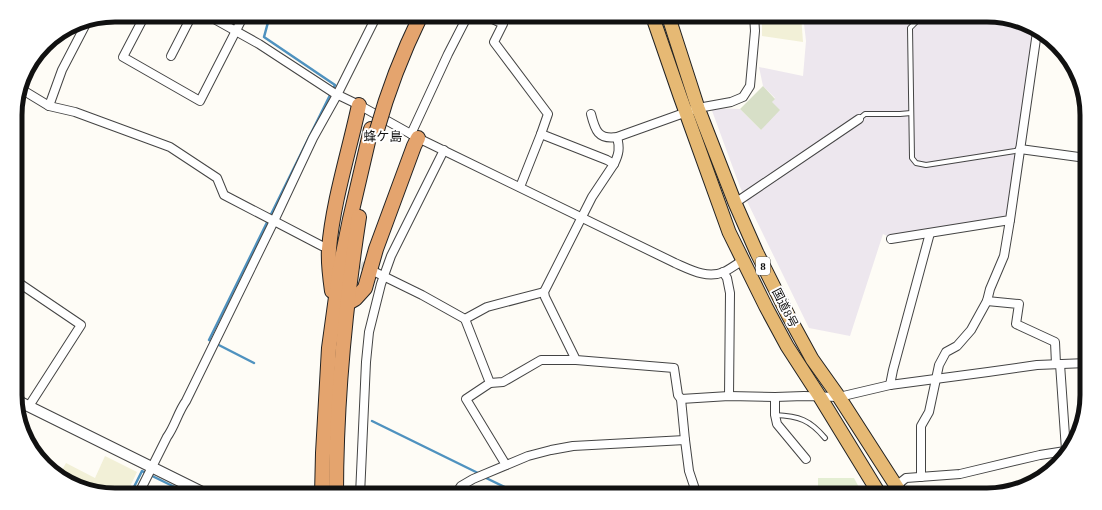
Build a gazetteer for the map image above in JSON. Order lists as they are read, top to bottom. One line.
{"streets":{"highway":["8","国道8号"]},"districts":["蜂ケ島"]}
